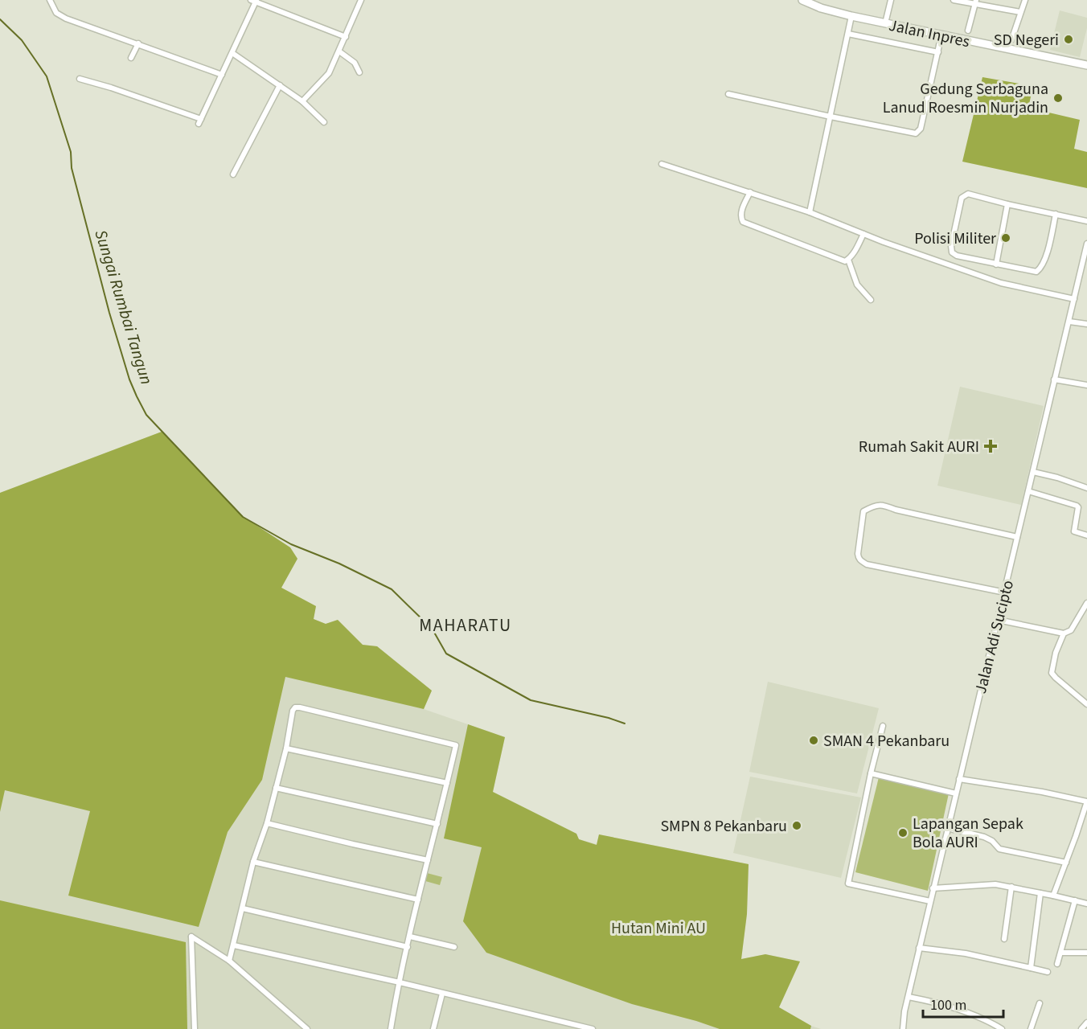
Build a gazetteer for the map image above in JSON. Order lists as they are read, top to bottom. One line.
{"streets":{"main road":["Jalan Inpres"],"street":["Jalan Adi Sucipto"]},"districts":["MAHARATU"],"water":["Sungai Rumbai Tangun"],"parks":["Hutan Mini AU"],"places":{"other":["SD Negeri","Gedung Serbaguna Lanud Roesmin Nurjadin","Polisi Militer","SMAN 4 Pekanbaru","SMPN 8 Pekanbaru","Lapangan Sepak Bola AURI"],"health":["Rumah Sakit AURI"]},"scale_bar":"100 m"}
